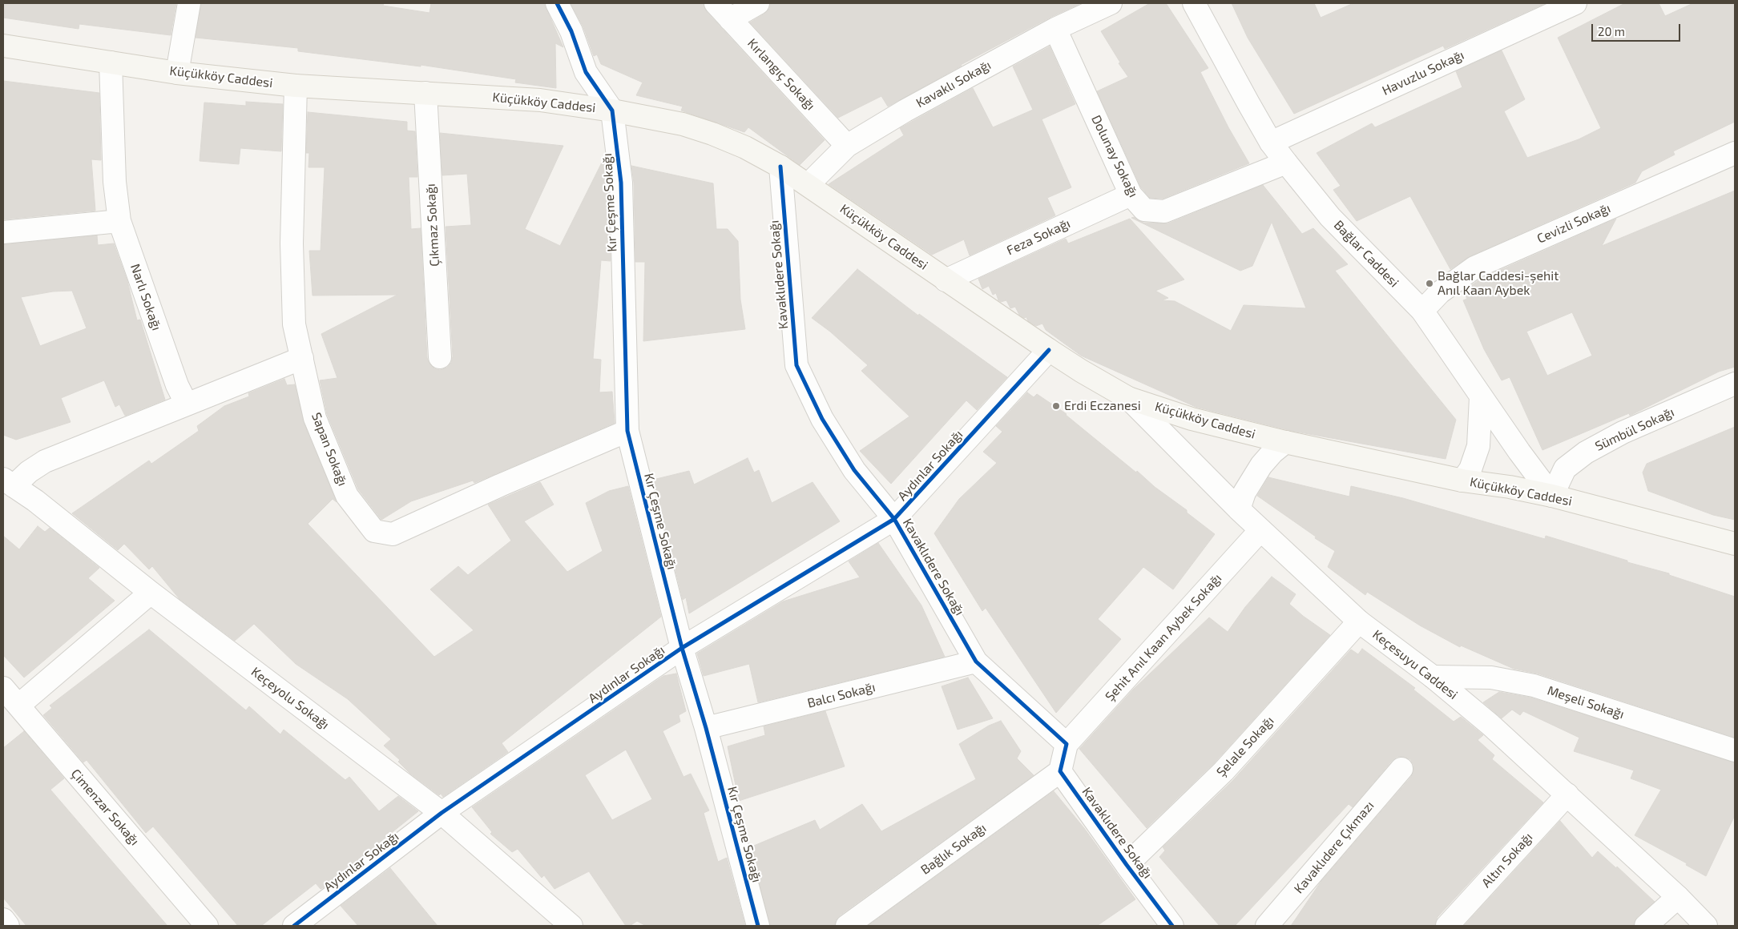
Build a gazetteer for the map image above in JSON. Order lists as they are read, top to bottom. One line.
{"streets":{"main road":["Küçükköy Caddesi"],"street":["Havuzlu Sokağı","Kırlangıç Sokağı","Kavaklı Sokağı","Dolunay Sokağı","Kır Çeşme Sokağı","Cevizli Sokağı","Çıkmaz Sokağı","Feza Sokağı","Bağlar Caddesi","Kavaklıdere Sokağı","Narlı Sokağı","Sümbül Sokağı","Sapan Sokağı","Aydınlar Sokağı","Şehit Anıl Kaan Aybek Sokağı","Keçesuyu Caddesi","Balcı Sokağı","Keçeyolu Sokağı","Meşeli Sokağı","Şelale Sokağı","Çimenzar Sokağı","Kavaklıdere Çıkmazı","Bağlık Sokağı","Altın Sokağı"]},"crossings":[["Havuzlu Sokağı","Bağlar Caddesi"],["Kırlangıç Sokağı","Kavaklı Sokağı"],["Küçükköy Caddesi","Kavaklı Sokağı"],["Küçükköy Caddesi","Kır Çeşme Sokağı"],["Küçükköy Caddesi","Çıkmaz Sokağı"],["Küçükköy Caddesi","Feza Sokağı"],["Küçükköy Caddesi","Bağlar Caddesi"],["Küçükköy Caddesi","Kavaklıdere Sokağı"],["Küçükköy Caddesi","Narlı Sokağı"],["Küçükköy Caddesi","Sümbül Sokağı"],["Küçükköy Caddesi","Sapan Sokağı"],["Küçükköy Caddesi","Aydınlar Sokağı"],["Küçükköy Caddesi","Keçesuyu Caddesi"],["Kavaklı Sokağı","Dolunay Sokağı"],["Dolunay Sokağı","Feza Sokağı"],["Dolunay Sokağı","Bağlar Caddesi"],["Kır Çeşme Sokağı","Sapan Sokağı"],["Kır Çeşme Sokağı","Aydınlar Sokağı"],["Kır Çeşme Sokağı","Balcı Sokağı"],["Cevizli Sokağı","Bağlar Caddesi"],["Bağlar Caddesi","Sümbül Sokağı"],["Kavaklıdere Sokağı","Aydınlar Sokağı"],["Kavaklıdere Sokağı","Şehit Anıl Kaan Aybek Sokağı"],["Kavaklıdere Sokağı","Balcı Sokağı"],["Kavaklıdere Sokağı","Şelale Sokağı"],["Kavaklıdere Sokağı","Bağlık Sokağı"],["Aydınlar Sokağı","Keçeyolu Sokağı"],["Şehit Anıl Kaan Aybek Sokağı","Keçesuyu Caddesi"],["Keçesuyu Caddesi","Meşeli Sokağı"],["Keçesuyu Caddesi","Şelale Sokağı"],["Keçesuyu Caddesi","Altın Sokağı"]],"places":["Bağlar Caddesi-şehit Anıl Kaan Aybek","Erdi Eczanesi"],"scale_bar":"20 m"}
